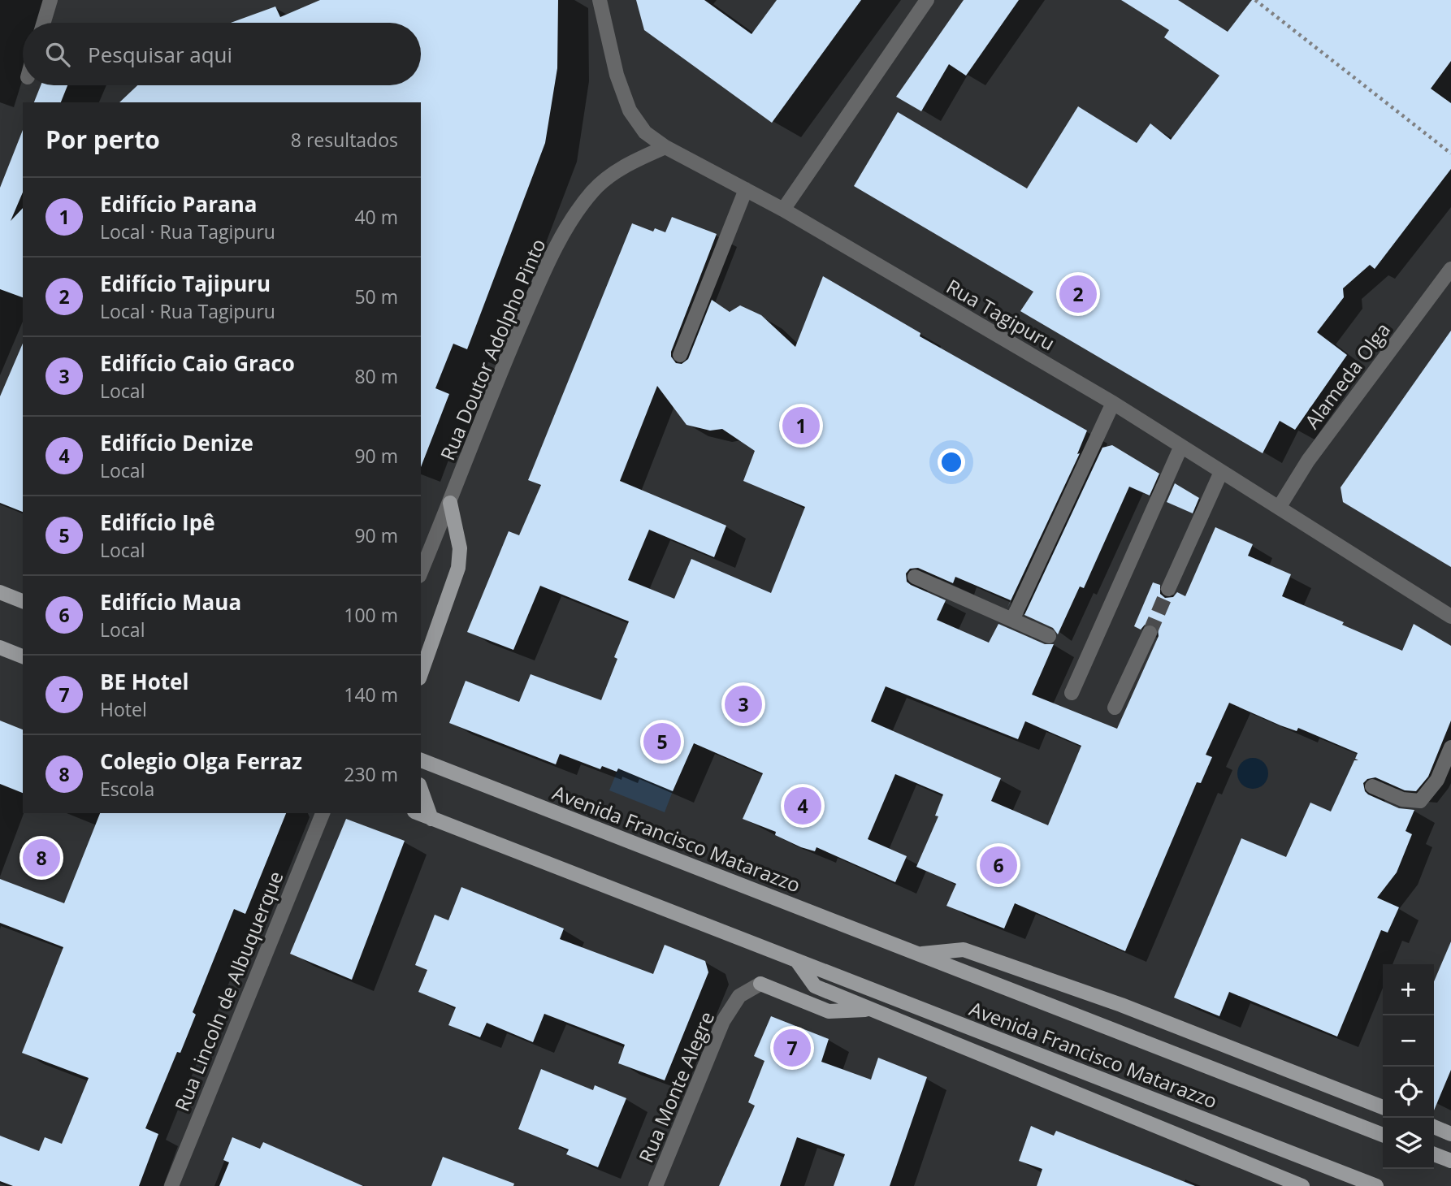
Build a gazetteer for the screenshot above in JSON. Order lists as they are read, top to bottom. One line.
{"streets":{"main road":["Avenida Francisco Matarazzo"],"street":["Rua Tagipuru","Rua Doutor Adolpho Pinto","Alameda Olga","Rua Lincoln de Albuquerque","Rua Monte Alegre"]},"crossings":[["Rua Tagipuru","Rua Doutor Adolpho Pinto"],["Rua Tagipuru","Alameda Olga"]],"page":{"search":"Pesquisar aqui","heading":["Por perto","8 resultados"],"list":[{"mark":"1","name":"Edifício Parana","note":"Local · Rua Tagipuru","value":"40 m"},{"mark":"2","name":"Edifício Tajipuru","note":"Local · Rua Tagipuru","value":"50 m"},{"mark":"3","name":"Edifício Caio Graco","note":"Local","value":"80 m"},{"mark":"4","name":"Edifício Denize","note":"Local","value":"90 m"},{"mark":"5","name":"Edifício Ipê","note":"Local","value":"90 m"},{"mark":"6","name":"Edifício Maua","note":"Local","value":"100 m"},{"mark":"7","name":"BE Hotel","note":"Hotel","value":"140 m"},{"mark":"8","name":"Colegio Olga Ferraz","note":"Escola","value":"230 m"}],"pins":["2","1","3","5","4","8","6","7"],"map_buttons":["+","−"]}}
